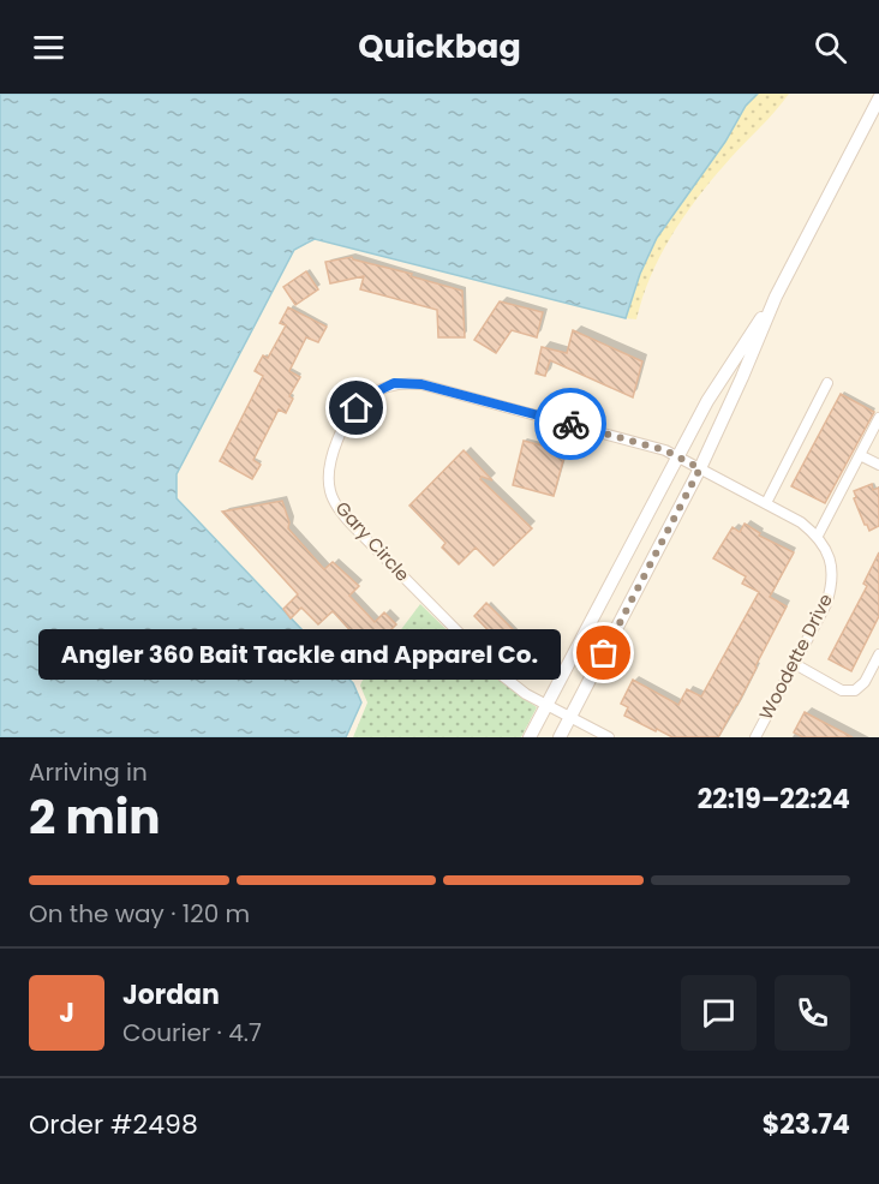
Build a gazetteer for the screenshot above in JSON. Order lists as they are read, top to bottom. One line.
{"streets":{"street":["Gary Circle","Woodette Drive"]},"crossings":[["Gary Circle","Woodette Drive"]],"places":["Angler 360 Bait Tackle and Apparel Co."],"page":{"header":"Quickbag","bubble":"Angler 360 Bait Tackle and Apparel Co.","heading":["2 min","Arriving in","22:19–22:24"],"panel":["Jordan","Courier · 4.7","Order #2498","$23.74"],"bar":"On the way · 120 m","round":"J"}}
